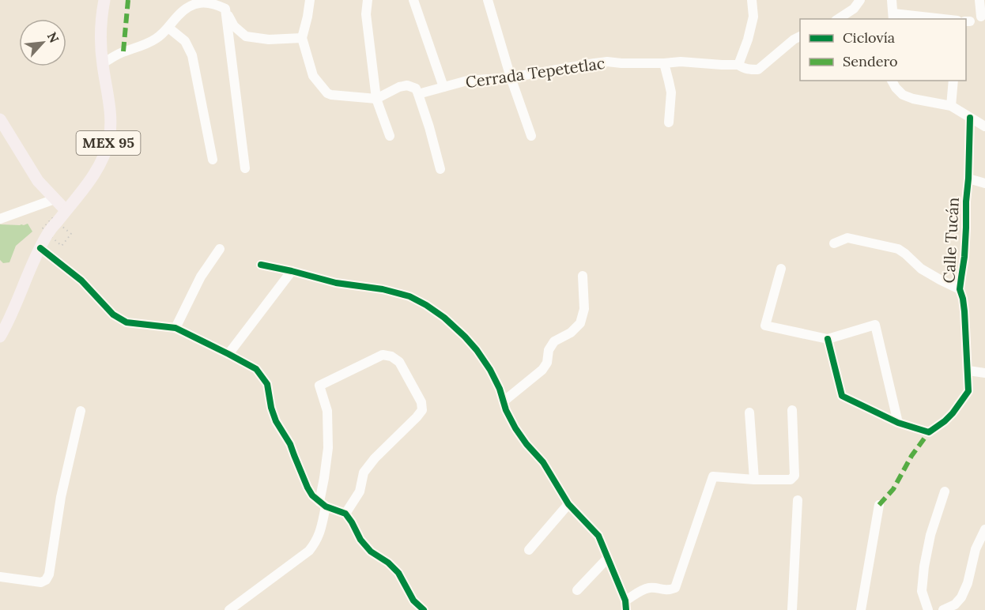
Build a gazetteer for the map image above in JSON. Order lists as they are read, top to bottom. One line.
{"streets":{"main road":["MEX 95"],"street":["Cerrada Tepetetlac","Calle Tucán"]},"legend":["Ciclovía","Sendero"],"north":"top right"}
